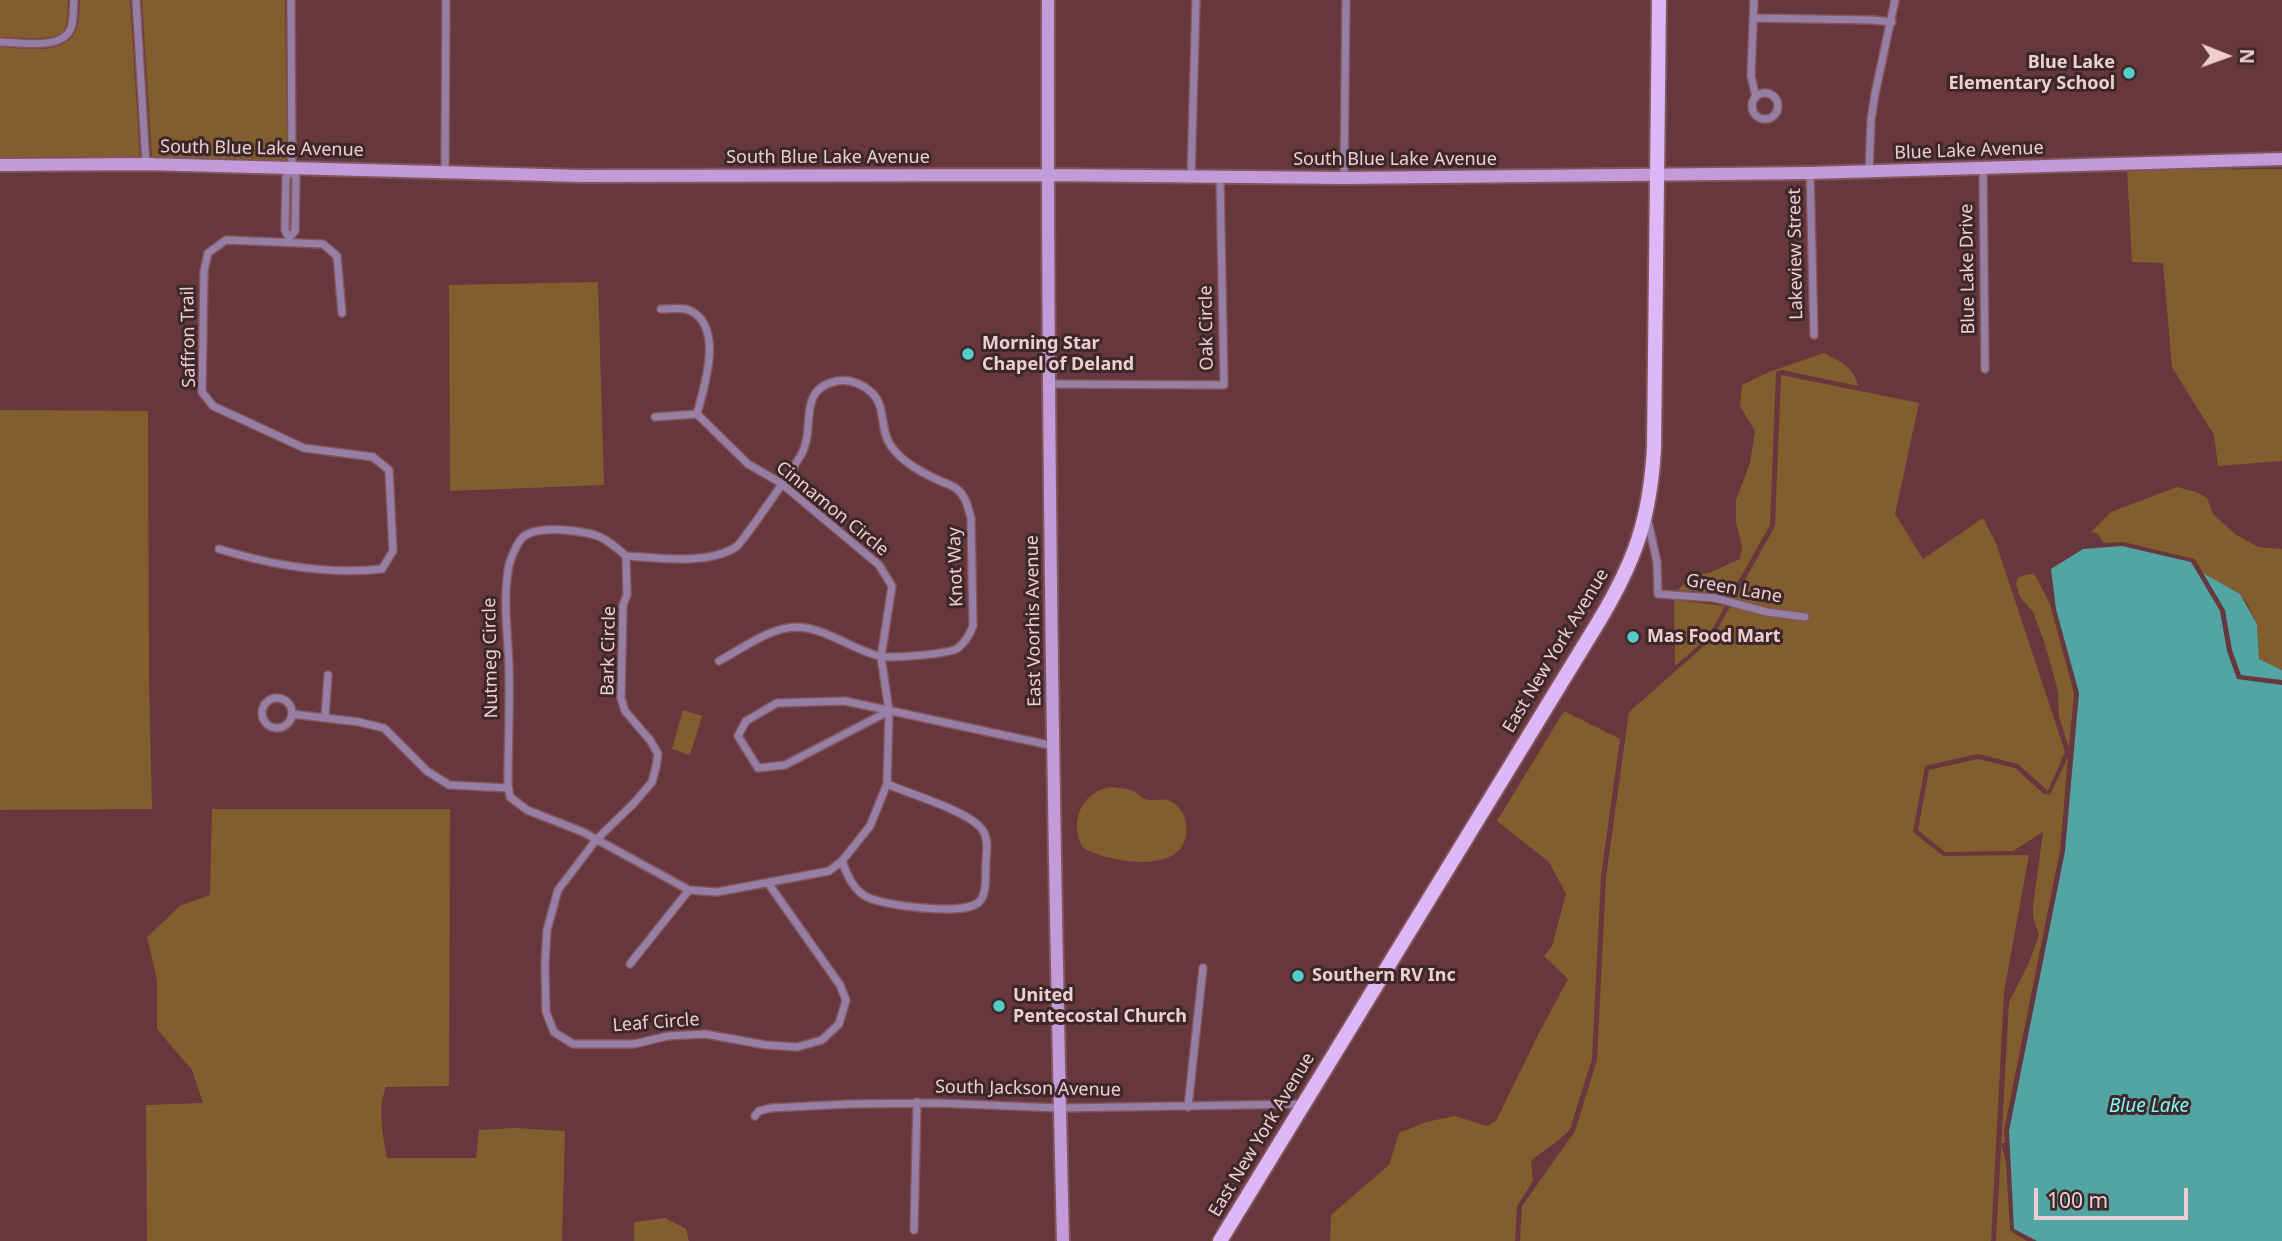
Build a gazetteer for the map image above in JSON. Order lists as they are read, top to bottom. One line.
{"streets":{"main road":["South Blue Lake Avenue","Blue Lake Avenue","East Voorhis Avenue","East New York Avenue"],"street":["Lakeview Street","Blue Lake Drive","Oak Circle","Saffron Trail","Cinnamon Circle","Knot Way","Green Lane","Bark Circle","Nutmeg Circle","Leaf Circle","South Jackson Avenue"]},"crossings":[["South Blue Lake Avenue","Blue Lake Avenue"],["South Blue Lake Avenue","Oak Circle"],["South Blue Lake Avenue","East Voorhis Avenue"],["South Blue Lake Avenue","East New York Avenue"],["Blue Lake Avenue","Lakeview Street"],["Blue Lake Avenue","Blue Lake Drive"],["Blue Lake Avenue","East New York Avenue"],["Oak Circle","East Voorhis Avenue"],["Cinnamon Circle","Knot Way"],["Cinnamon Circle","Leaf Circle"],["Green Lane","East New York Avenue"],["East Voorhis Avenue","South Jackson Avenue"],["Bark Circle","Nutmeg Circle"],["Bark Circle","Leaf Circle"],["East New York Avenue","South Jackson Avenue"]],"water":["Blue Lake"],"places":["Blue Lake Elementary School","Morning Star Chapel of Deland","Mas Food Mart","Southern RV Inc","United Pentecostal Church"],"scale_bar":"100 m","north":"right"}
